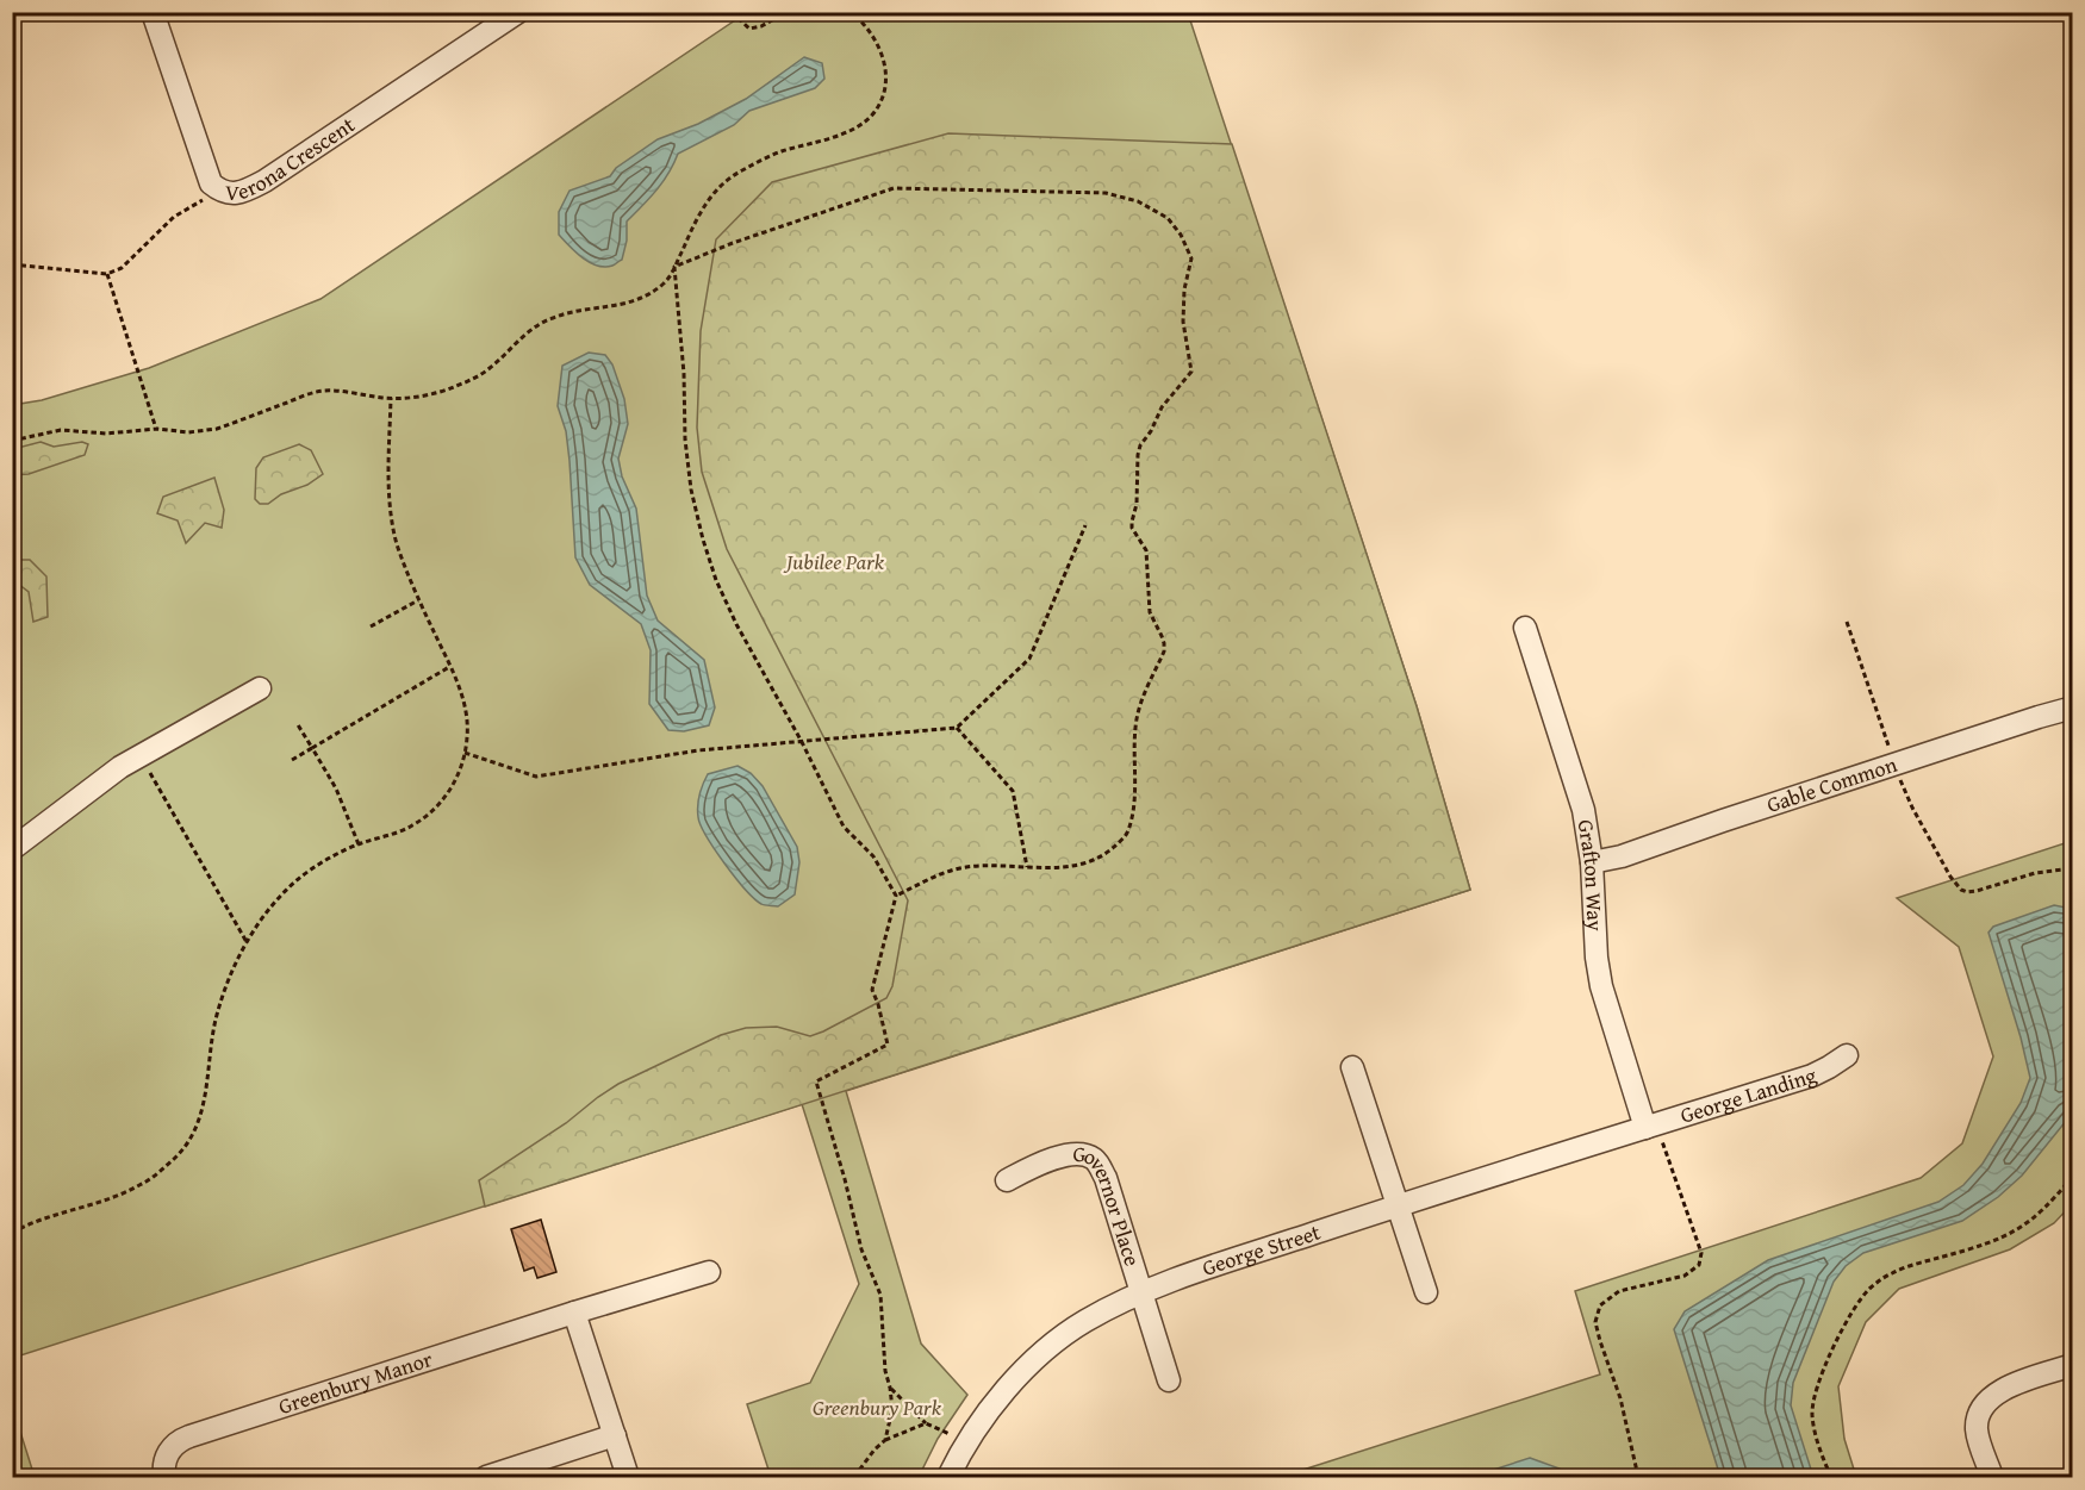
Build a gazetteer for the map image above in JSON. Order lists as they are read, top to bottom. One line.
{"streets":{"street":["Verona Crescent","Gable Common","Grafton Way","George Landing","Governor Place","George Street","Greenbury Manor"]},"crossings":[["Gable Common","Grafton Way"],["Grafton Way","George Landing"],["Grafton Way","George Street"],["George Landing","George Street"],["Governor Place","George Street"]],"parks":["Jubilee Park","Greenbury Park"]}
